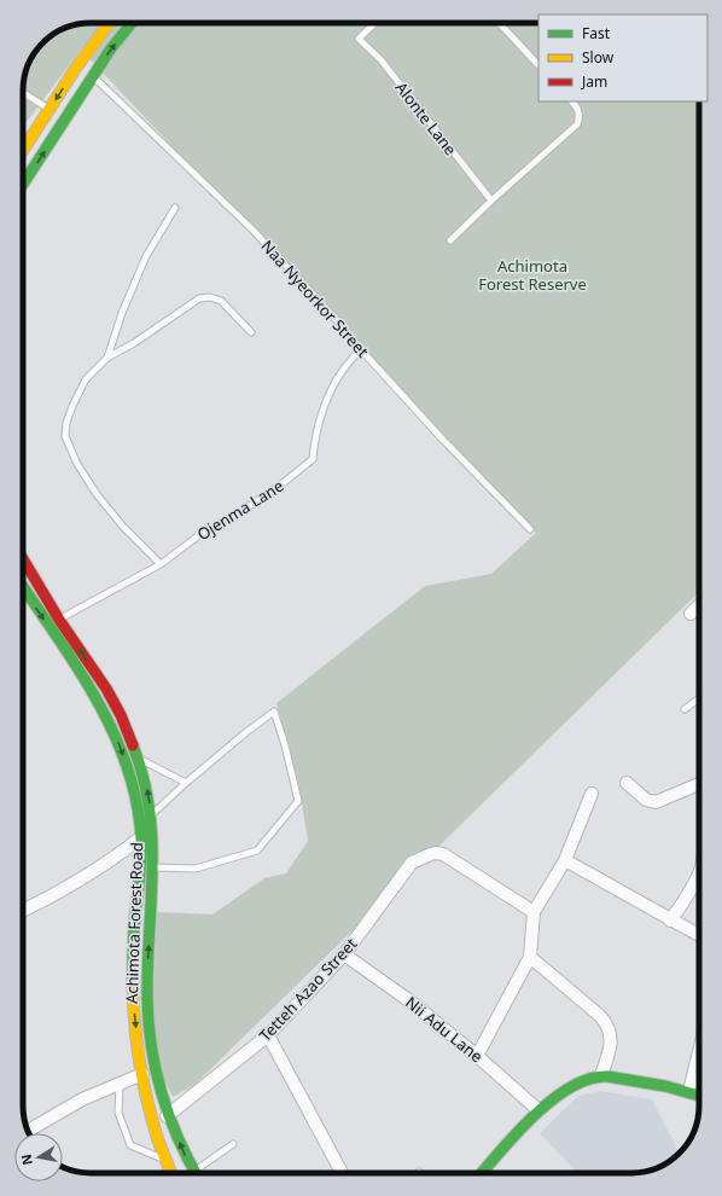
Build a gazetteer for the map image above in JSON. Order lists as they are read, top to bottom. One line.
{"streets":{"main road":["Achimota Forest Road"],"street":["Tetteh Azao Street","Nii Adu Lane"],"lane":["Alonte Lane","Naa Nyeorkor Street","Ojenma Lane"]},"crossings":[["Naa Nyeorkor Street","Ojenma Lane"],["Ojenma Lane","Achimota Forest Road"],["Achimota Forest Road","Tetteh Azao Street"],["Tetteh Azao Street","Nii Adu Lane"]],"parks":["Achimota Forest Reserve"],"legend":["Fast","Slow","Jam"],"north":"left"}
